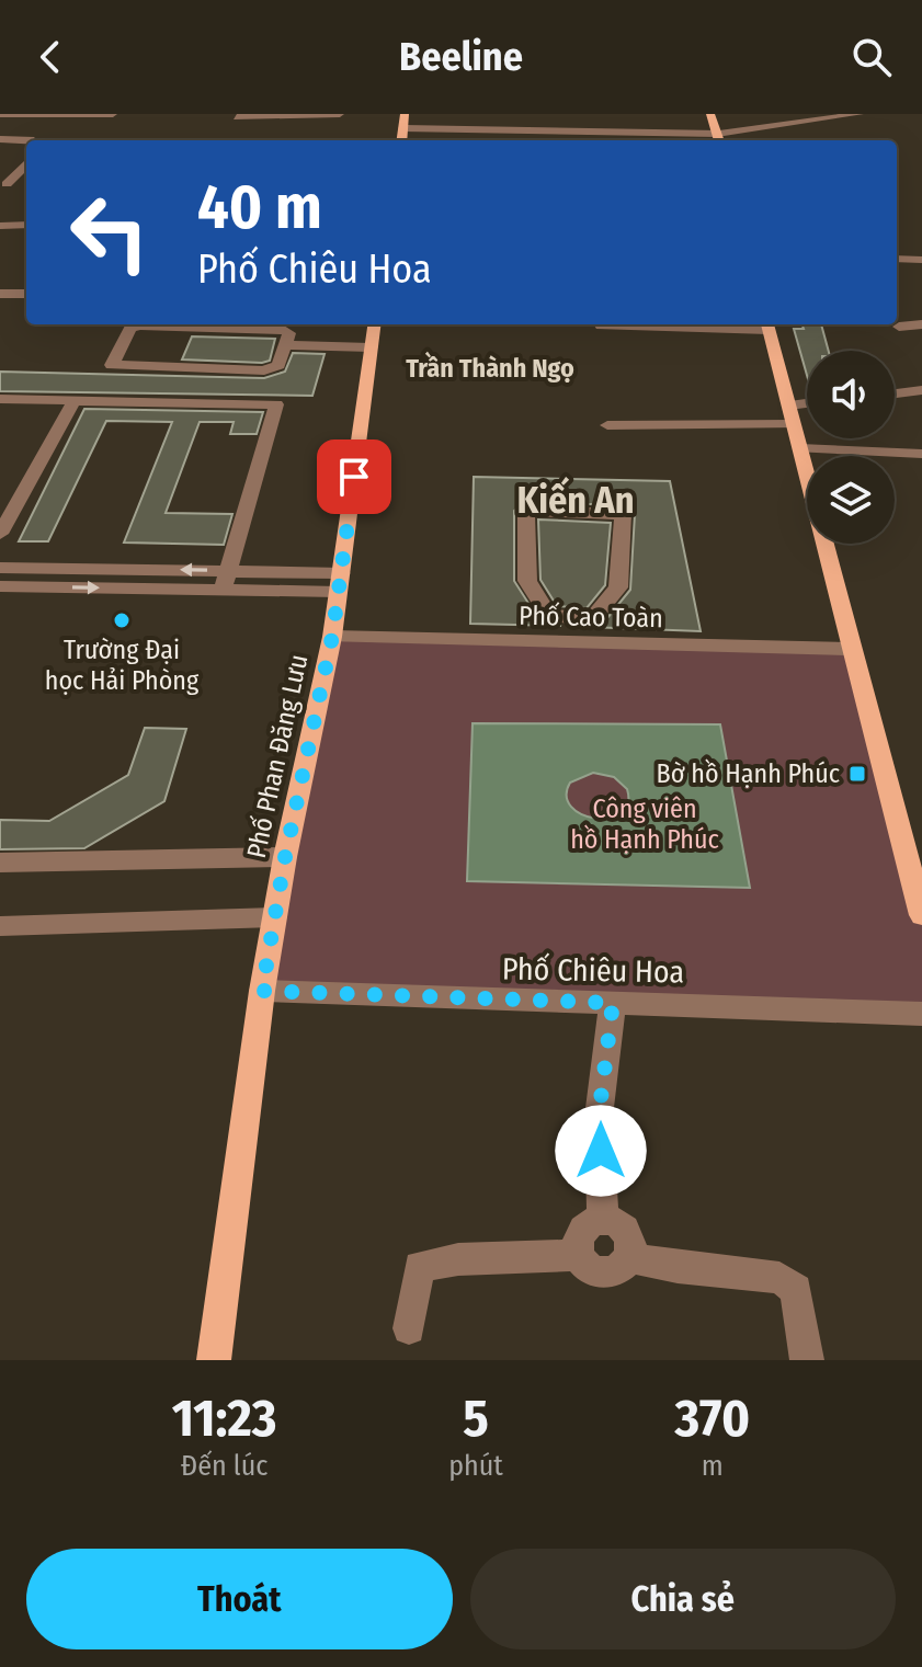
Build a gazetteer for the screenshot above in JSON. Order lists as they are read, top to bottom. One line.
{"streets":{"main road":["Phố Phan Đăng Lưu"],"street":["Phố Cao Toàn","Phố Chiêu Hoa"]},"crossings":[["Phố Cao Toàn","Phố Phan Đăng Lưu"],["Phố Phan Đăng Lưu","Phố Chiêu Hoa"]],"districts":["Trần Thành Ngọ","Kiến An"],"parks":["Công viên hồ Hạnh Phúc"],"places":{"other":["Trường Đại học Hải Phòng"],"transit":["Bờ hồ Hạnh Phúc"]},"page":{"header":"Beeline","turn":["40 m","Phố Chiêu Hoa"],"eta":["11:23","Đến lúc","5","phút","370","m"],"buttons":["Thoát","Chia sẻ"]}}
